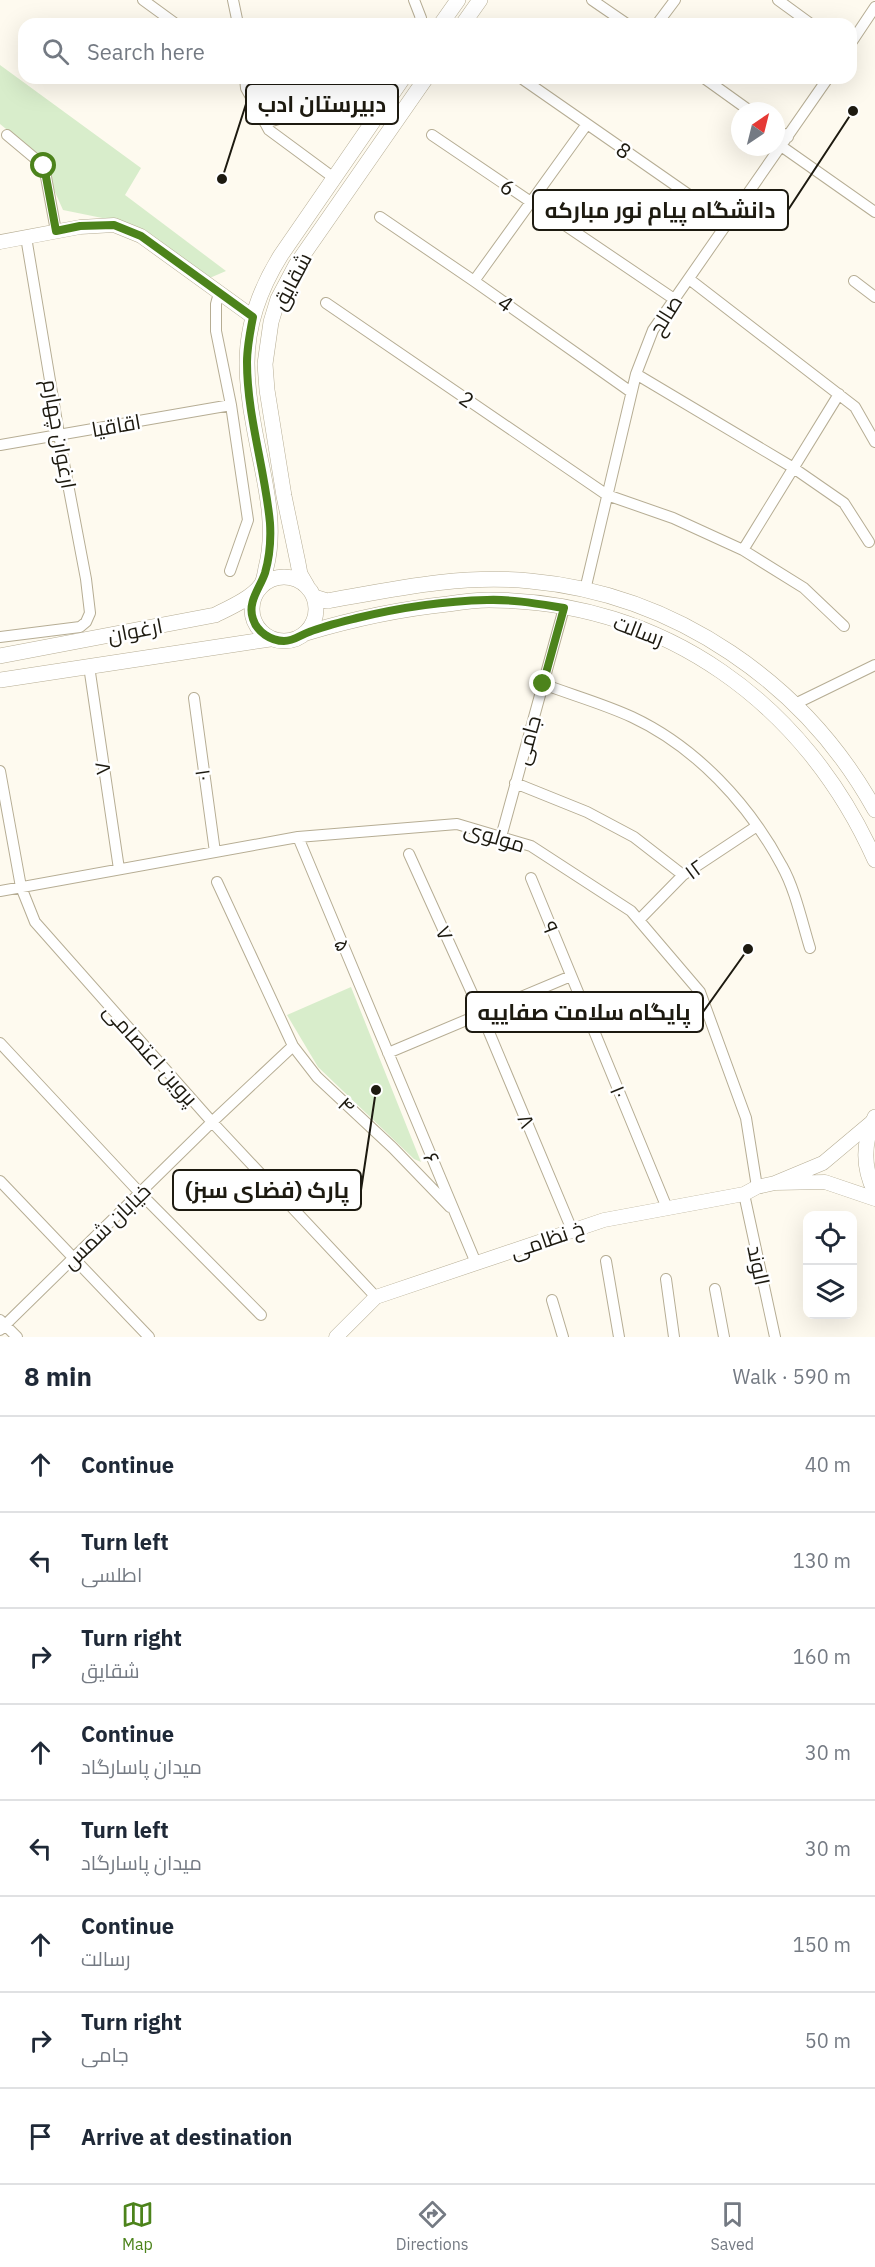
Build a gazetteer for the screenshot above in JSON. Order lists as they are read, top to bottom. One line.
{"streets":{"main road":["شقایق","ارغوان","رسالت"],"street":["8","6","4","صالح","2","اقاقیا","ارغوان چهارم","جامی","۸","۱۰","مولوی","۱۲","۹","۷","۵","پروین اعتصامی","۴","۶","خیابان شمس","خ نظامی","الوند"]},"crossings":[["8","صالح"],["6","صالح"],["شقایق","ارغوان"],["شقایق","رسالت"],["4","صالح"],["صالح","2"],["صالح","رسالت"],["اقاقیا","ارغوان چهارم"],["ارغوان","رسالت"],["ارغوان","۸"],["رسالت","جامی"],["جامی","مولوی"],["۸","مولوی"],["۸","۷"],["۸","خ نظامی"],["۱۰","مولوی"],["۱۰","۹"],["۱۰","خ نظامی"],["مولوی","۱۲"],["مولوی","۵"],["مولوی","پروین اعتصامی"],["مولوی","خ نظامی"],["۵","۶"],["پروین اعتصامی","خیابان شمس"],["پروین اعتصامی","خ نظامی"],["۴","۶"],["۴","خیابان شمس"],["۶","خ نظامی"],["خ نظامی","الوند"]],"places":["دانشگاه پیام نور مبارکه","دبیرستان ادب","پایگاه سلامت صفاییه","پارک (فضای سبز)"],"north":"top right","page":{"search":"Search here","heading":["8 min","Walk · 590 m"],"list":[["Continue","40 m"],["Turn left","اطلسی","130 m"],["Turn right","شقایق","160 m"],["Continue","میدان پاسارگاد","30 m"],["Turn left","میدان پاسارگاد","30 m"],["Continue","رسالت","150 m"],["Turn right","جامی","50 m"],"Arrive at destination"],"nav":["Map","Directions","Saved"]}}
